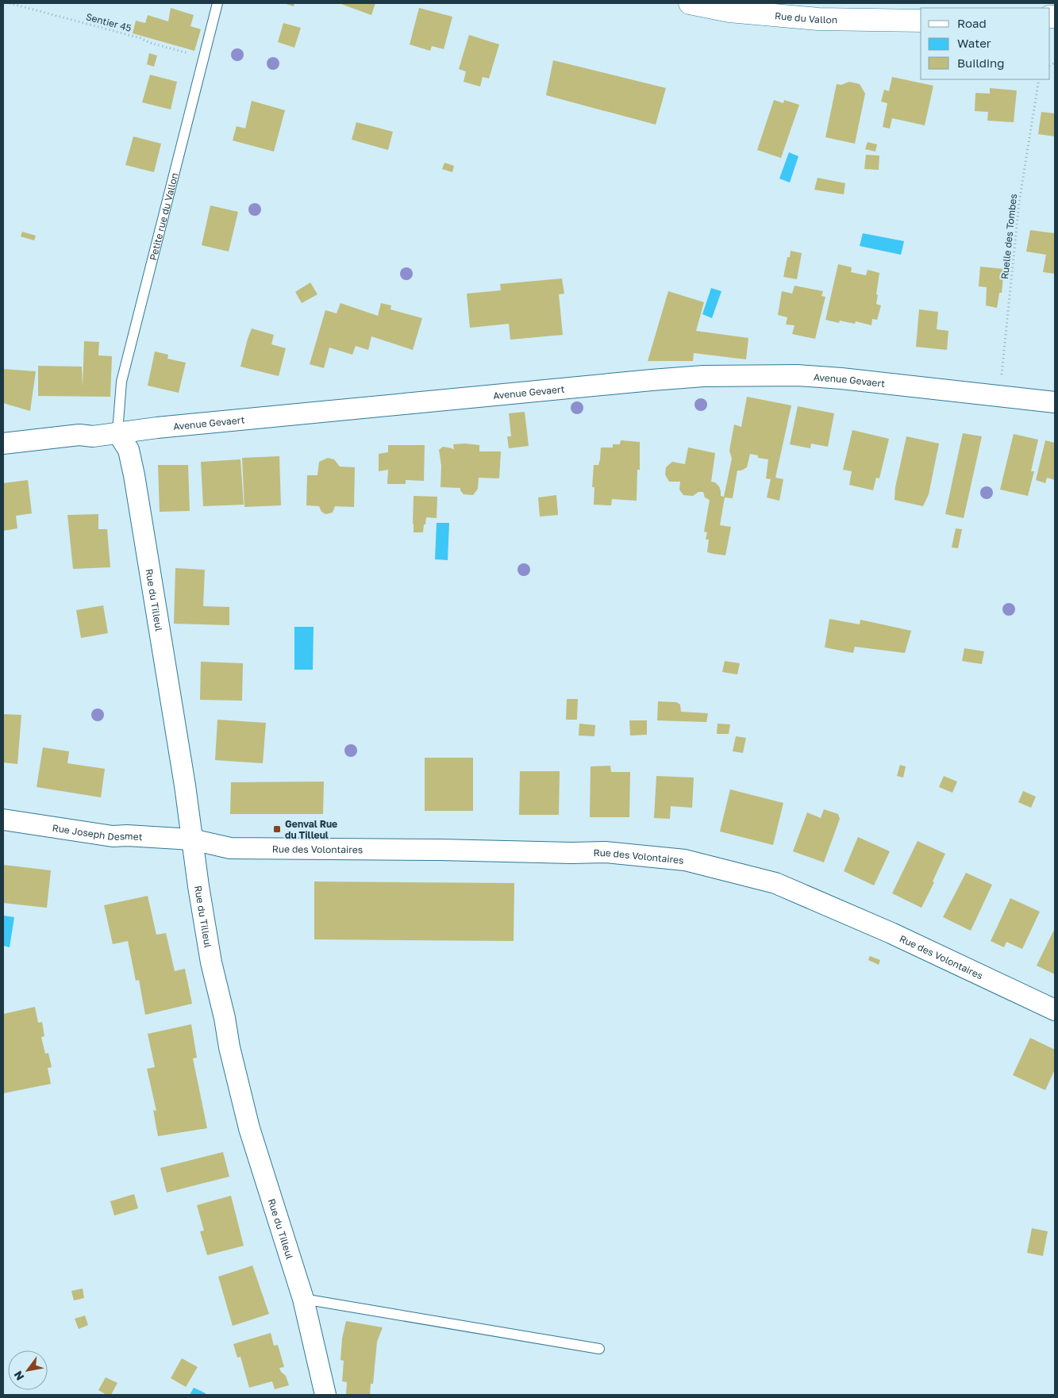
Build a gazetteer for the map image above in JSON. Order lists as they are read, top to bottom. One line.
{"streets":{"street":["Rue du Vallon","Avenue Gevaert","Rue du Tilleul","Rue Joseph Desmet","Rue des Volontaires"],"lane":["Petite rue du Vallon"],"path":["Sentier 45","Ruelle des Tombes"]},"crossings":[["Sentier 45","Petite rue du Vallon"],["Petite rue du Vallon","Avenue Gevaert"],["Petite rue du Vallon","Rue du Tilleul"],["Ruelle des Tombes","Avenue Gevaert"],["Avenue Gevaert","Rue du Tilleul"],["Rue du Tilleul","Rue Joseph Desmet"],["Rue du Tilleul","Rue des Volontaires"],["Rue Joseph Desmet","Rue des Volontaires"]],"places":{"transit":["Genval Rue du Tilleul"]},"legend":["Road","Water","Building"],"north":"bottom left"}
